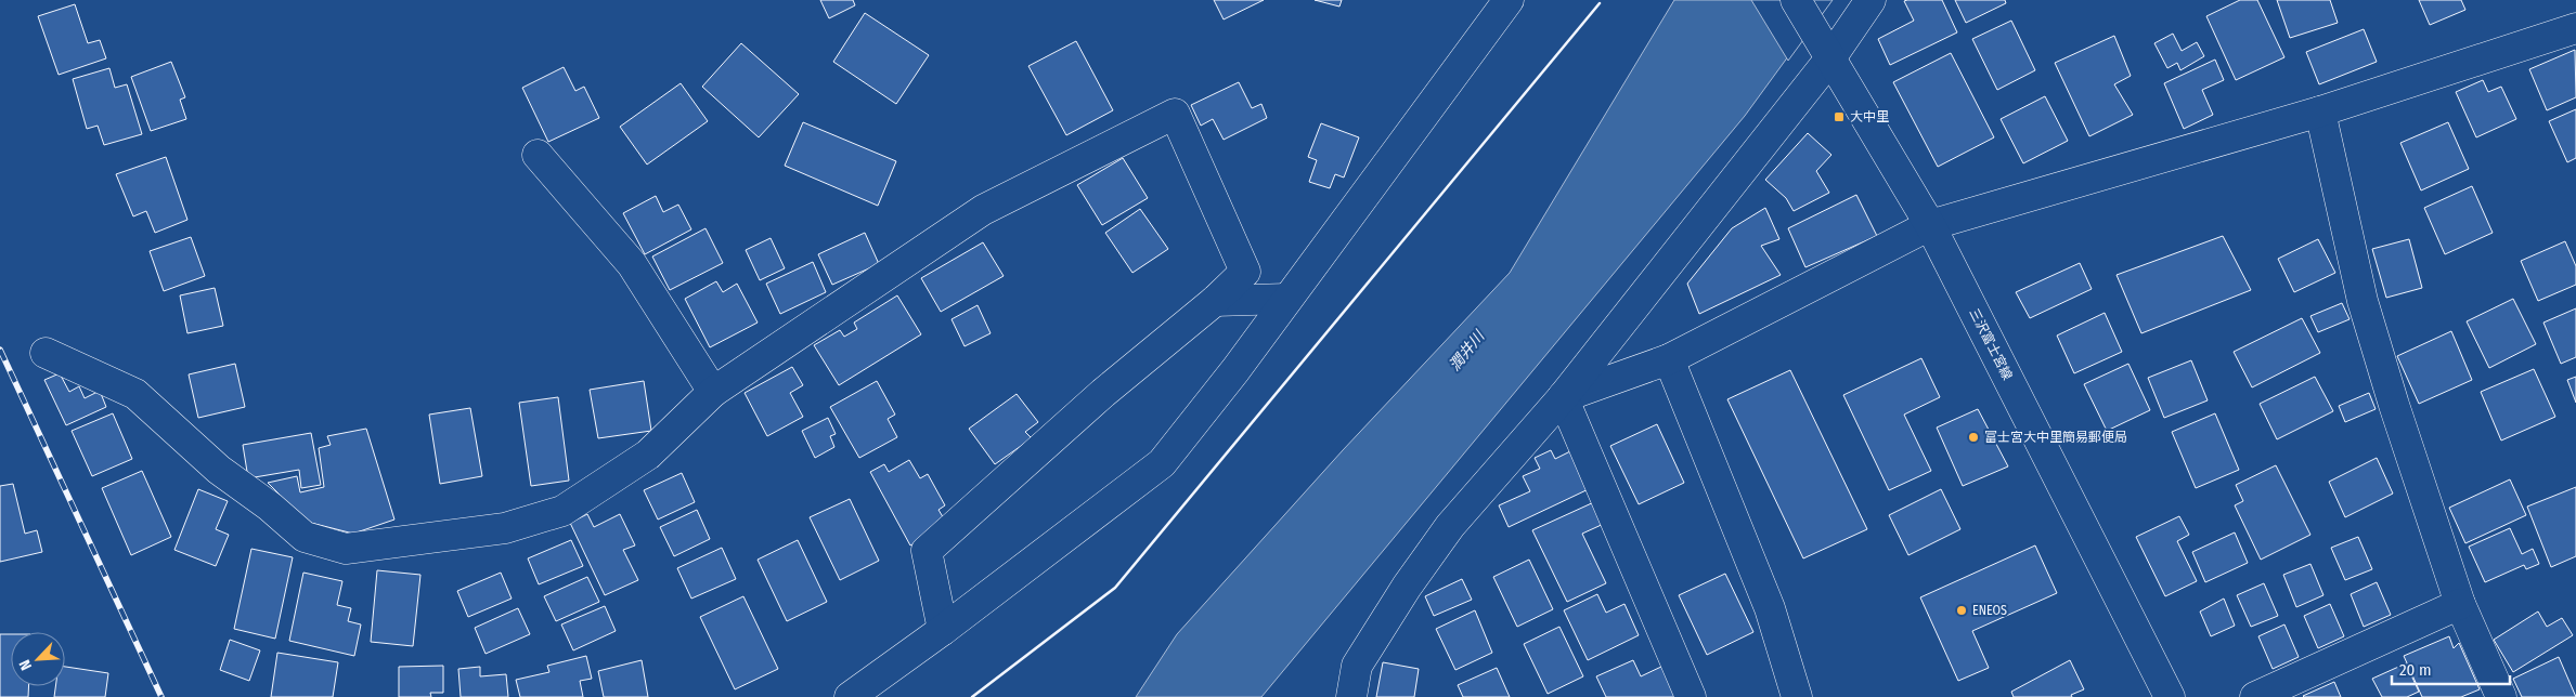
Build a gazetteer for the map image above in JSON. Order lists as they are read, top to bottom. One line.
{"streets":{"street":["三沢富士宮線"]},"water":["潤井川"],"places":{"transit":["大中里"],"other":["富士宮大中里簡易郵便局","ENEOS"]},"scale_bar":"20 m","north":"bottom left"}
